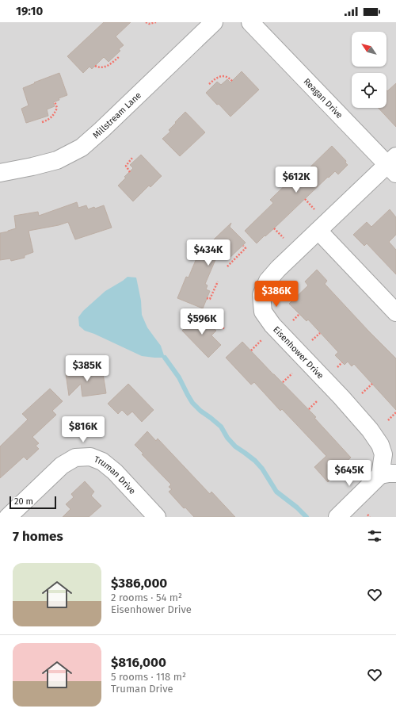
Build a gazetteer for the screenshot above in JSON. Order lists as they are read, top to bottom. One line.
{"streets":{"street":["Reagan Drive","Millstream Lane","Eisenhower Drive","Truman Drive"]},"crossings":[["Reagan Drive","Eisenhower Drive"]],"scale_bar":"20 m","north":"top left","page":{"status":"19:10","price":["$612K","$434K","$386K","$596K","$385K","$816K","$645K"],"scale":"20 m","heading":"7 homes","list":[{"name":"$386,000","note":"2 rooms · 54 m² · Eisenhower Drive"},{"name":"$816,000","note":"5 rooms · 118 m² · Truman Drive"}]}}
